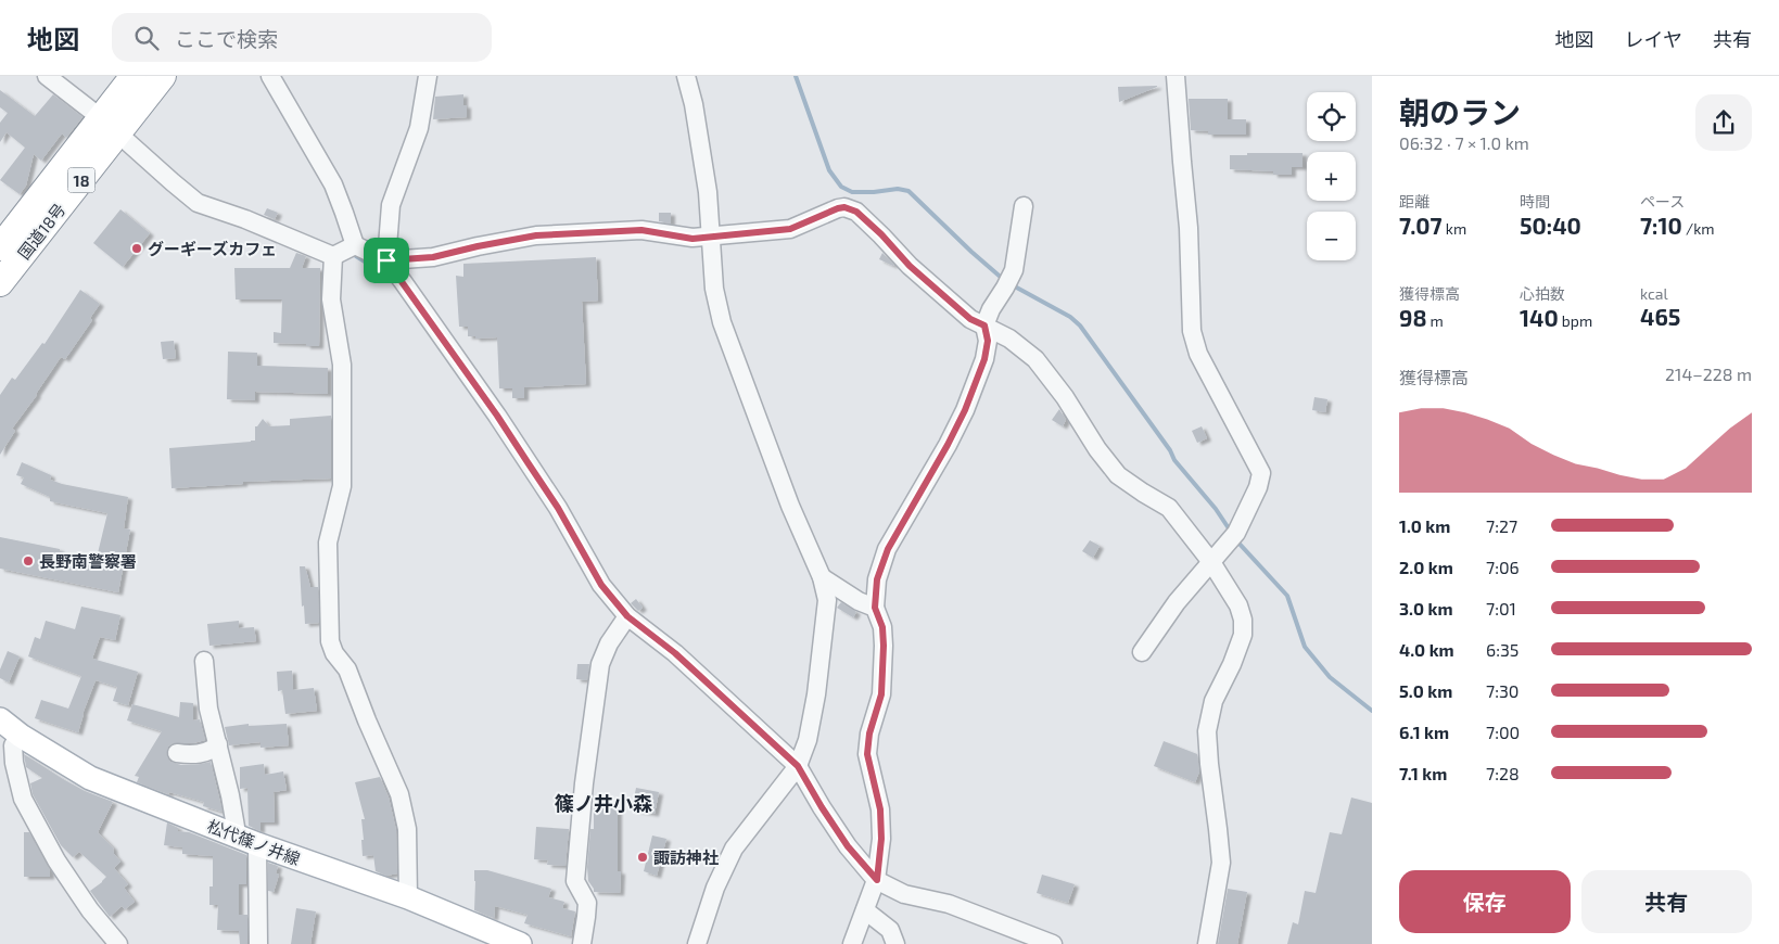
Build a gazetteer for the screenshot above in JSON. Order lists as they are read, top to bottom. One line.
{"streets":{"highway":["18","国道18号"],"main road":["松代篠ノ井線"]},"districts":["篠ノ井小森"],"places":["グーギーズカフェ","長野南警察署","諏訪神社"],"page":{"header":"地図","search":"ここで検索","nav":["地図","レイヤ","共有"],"heading":["朝のラン","06:32 · 7 × 1.0 km"],"map_buttons":["+","−"],"stats":[["距離","7.07 km"],["時間","50:40"],["ペース","7:10 /km"],["獲得標高","98 m"],["心拍数","140 bpm"],["kcal","465"]],"chart":["獲得標高","214–228 m"],"list":[{"name":"1.0 km","note":"7:27"},{"name":"2.0 km","note":"7:06"},{"name":"3.0 km","note":"7:01"},{"name":"4.0 km","note":"6:35"},{"name":"5.0 km","note":"7:30"},{"name":"6.1 km","note":"7:00"},{"name":"7.1 km","note":"7:28"}],"buttons":["保存","共有"]}}
